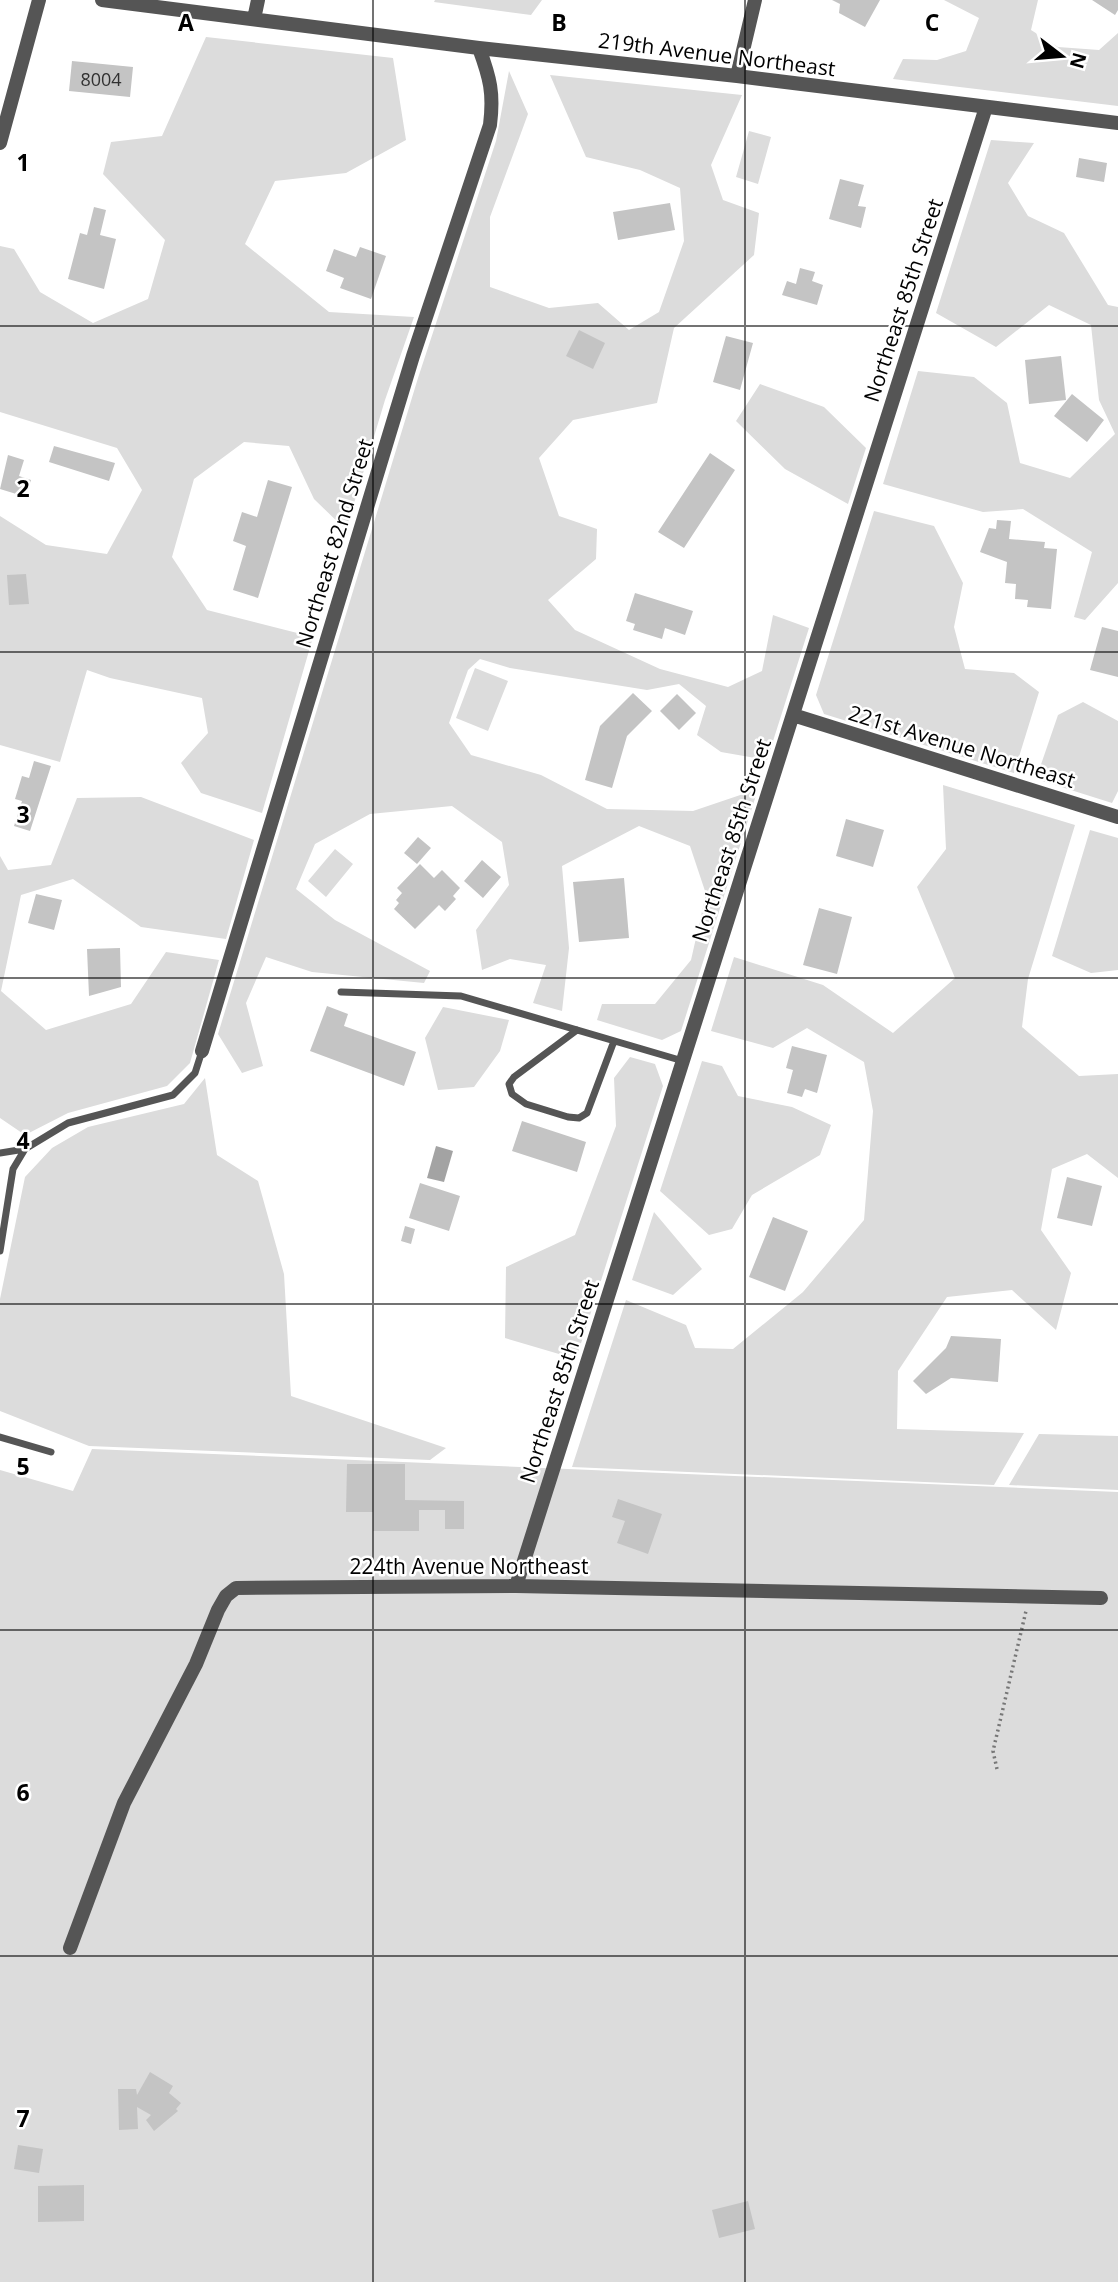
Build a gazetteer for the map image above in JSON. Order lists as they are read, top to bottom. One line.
{"streets":{"street":["219th Avenue Northeast","Northeast 85th Street","Northeast 82nd Street","221st Avenue Northeast","224th Avenue Northeast"]},"crossings":[["219th Avenue Northeast","Northeast 85th Street"],["219th Avenue Northeast","Northeast 82nd Street"],["Northeast 85th Street","221st Avenue Northeast"],["Northeast 85th Street","224th Avenue Northeast"]],"house_numbers":["8004"],"north":"right","grid":{"columns":["A","B","C"],"rows":["1","2","3","4","5","6","7"]}}
